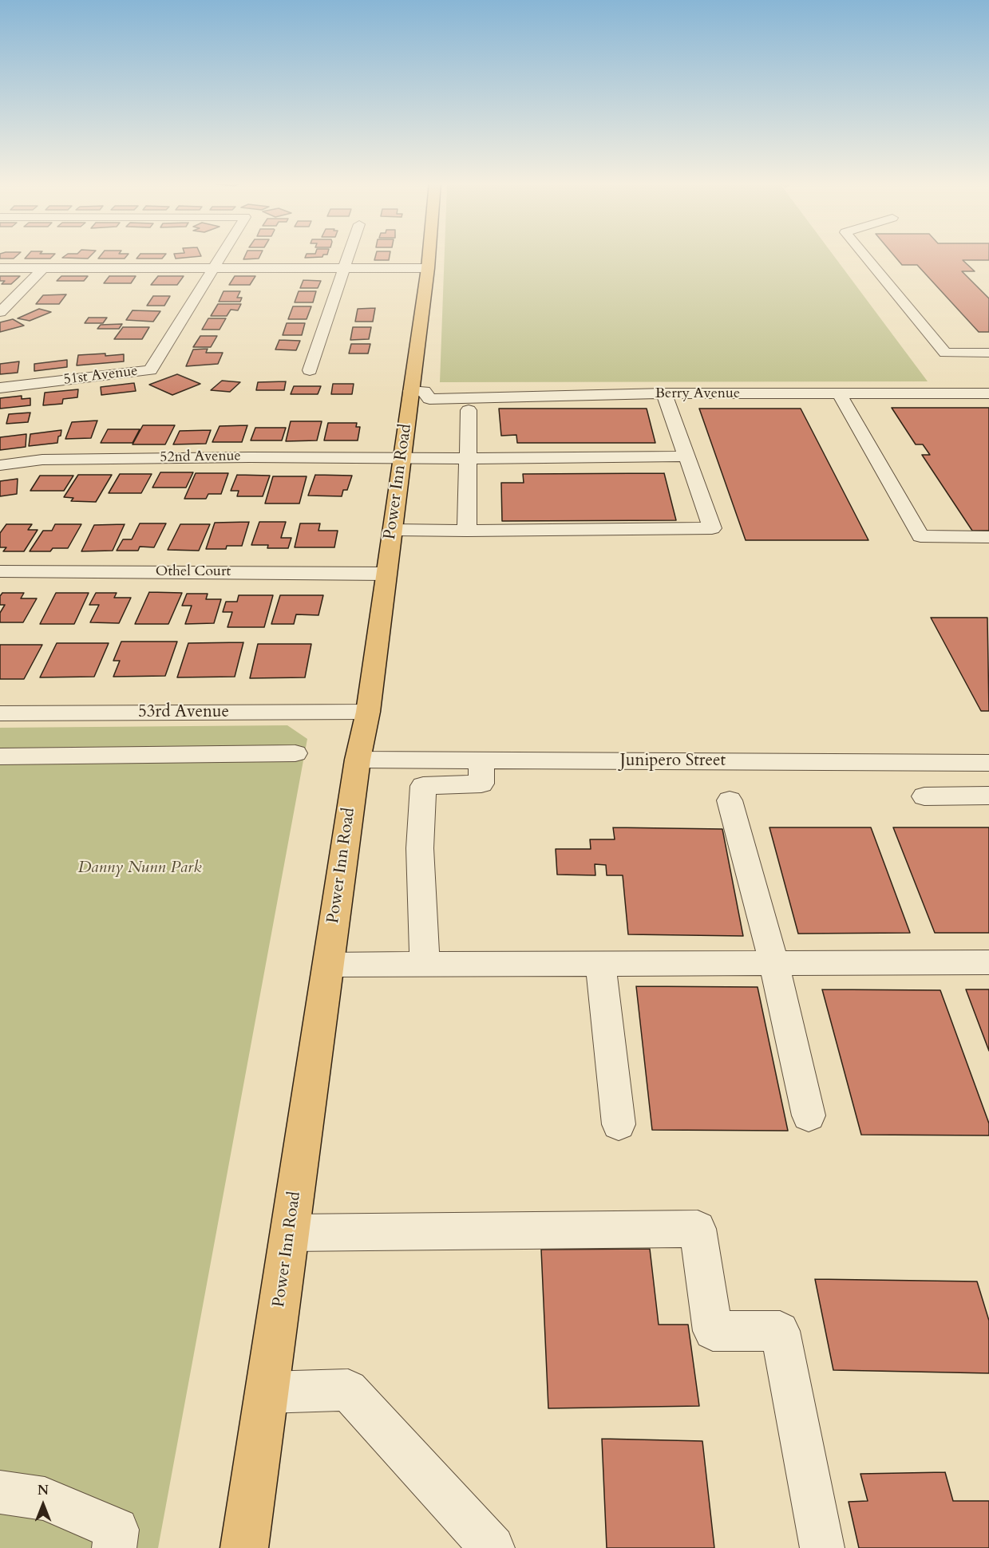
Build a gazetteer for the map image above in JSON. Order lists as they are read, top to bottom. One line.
{"streets":{"main road":["Power Inn Road"],"street":["51st Avenue","Berry Avenue","52nd Avenue","Othel Court","53rd Avenue","Junipero Street"]},"crossings":[["Berry Avenue","Power Inn Road"],["52nd Avenue","Power Inn Road"],["Power Inn Road","Othel Court"],["Power Inn Road","53rd Avenue"],["Power Inn Road","Junipero Street"]],"parks":["Danny Nunn Park"],"north":"top"}
